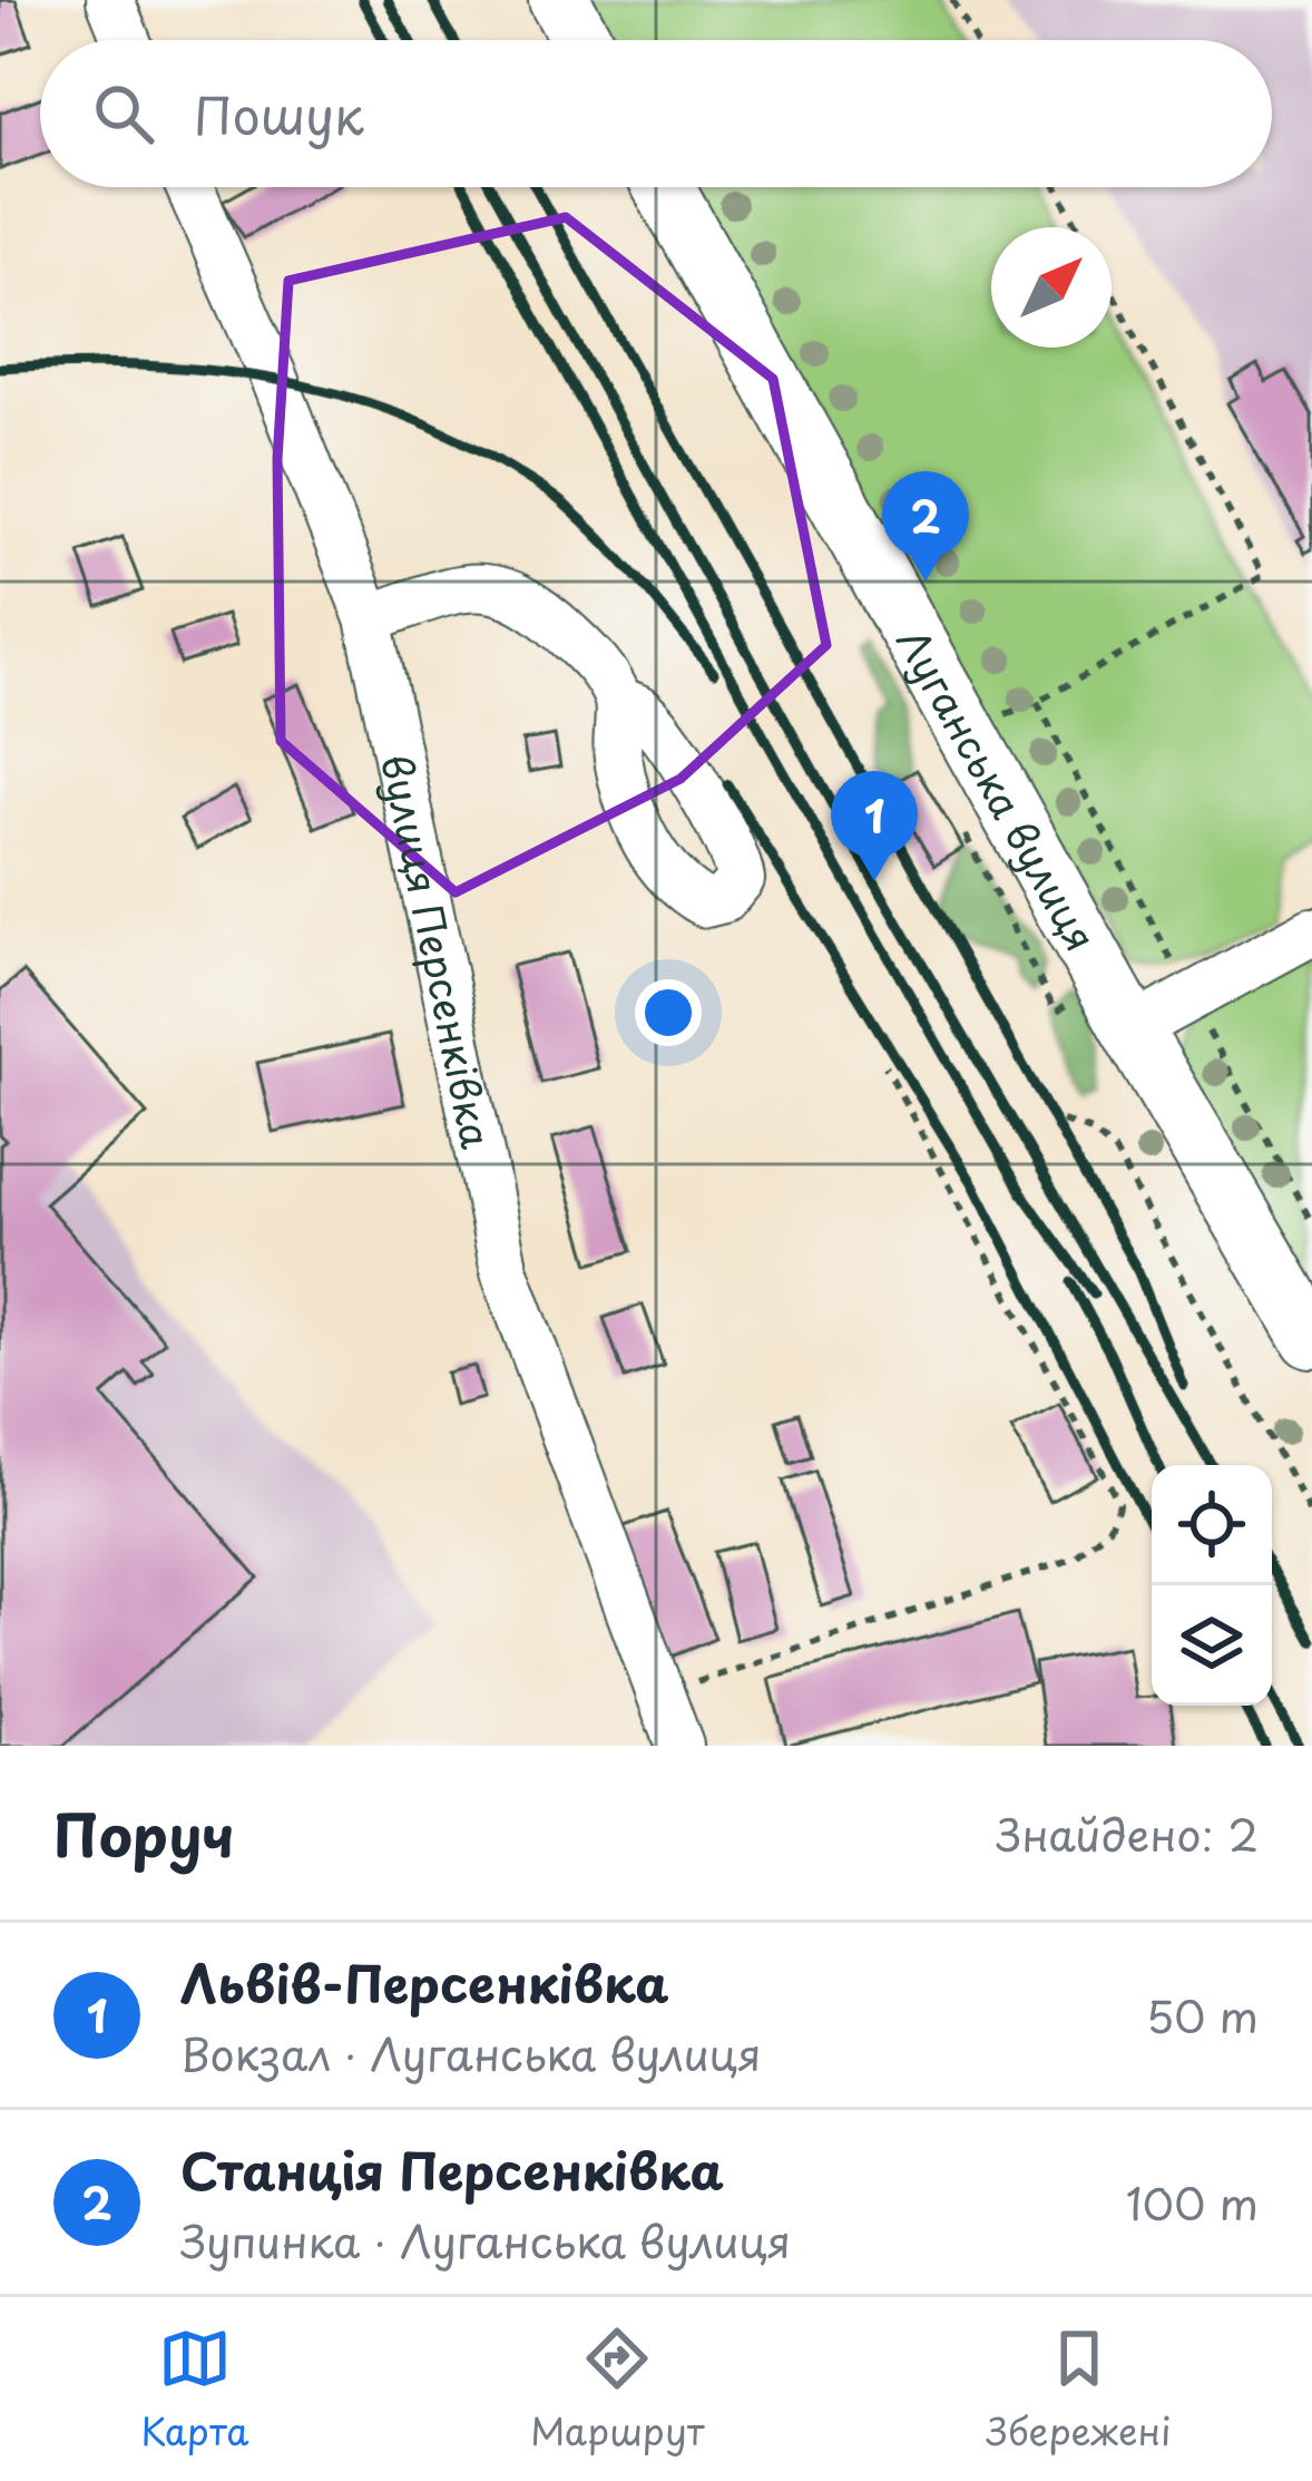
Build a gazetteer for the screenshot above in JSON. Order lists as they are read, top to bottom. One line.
{"streets":{"main road":["Луганська вулиця"],"street":["вулиця Персенківка"]},"north":"top right","page":{"search":"Пошук","pins":["2","1"],"heading":["Поруч","Знайдено: 2"],"list":[{"mark":"1","name":"Львів-Персенківка","note":"Вокзал · Луганська вулиця","value":"50 m"},{"mark":"2","name":"Станція Персенківка","note":"Зупинка · Луганська вулиця","value":"100 m"}],"nav":["Карта","Маршрут","Збережені"]}}
